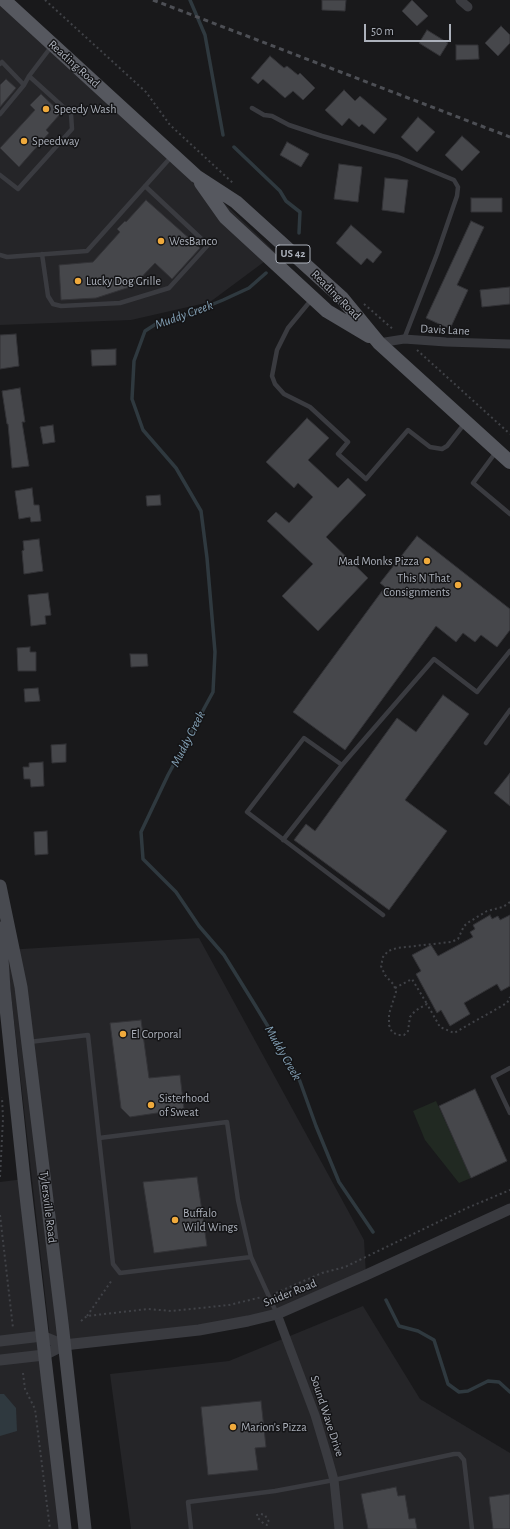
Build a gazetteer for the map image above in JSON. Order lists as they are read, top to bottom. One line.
{"streets":{"main road":["Reading Road","US 42","Tylersville Road"],"street":["Davis Lane","Snider Road","Sound Wave Drive"]},"crossings":[["Reading Road","Davis Lane"],["Tylersville Road","Snider Road"],["Snider Road","Sound Wave Drive"]],"water":["Muddy Creek"],"places":["Speedy Wash","Speedway","WesBanco","Lucky Dog Grille","Mad Monks Pizza","This N That Consignments","El Corporal","Sisterhood of Sweat","Buffalo Wild Wings","Marion’s Pizza"],"scale_bar":"50 m"}
